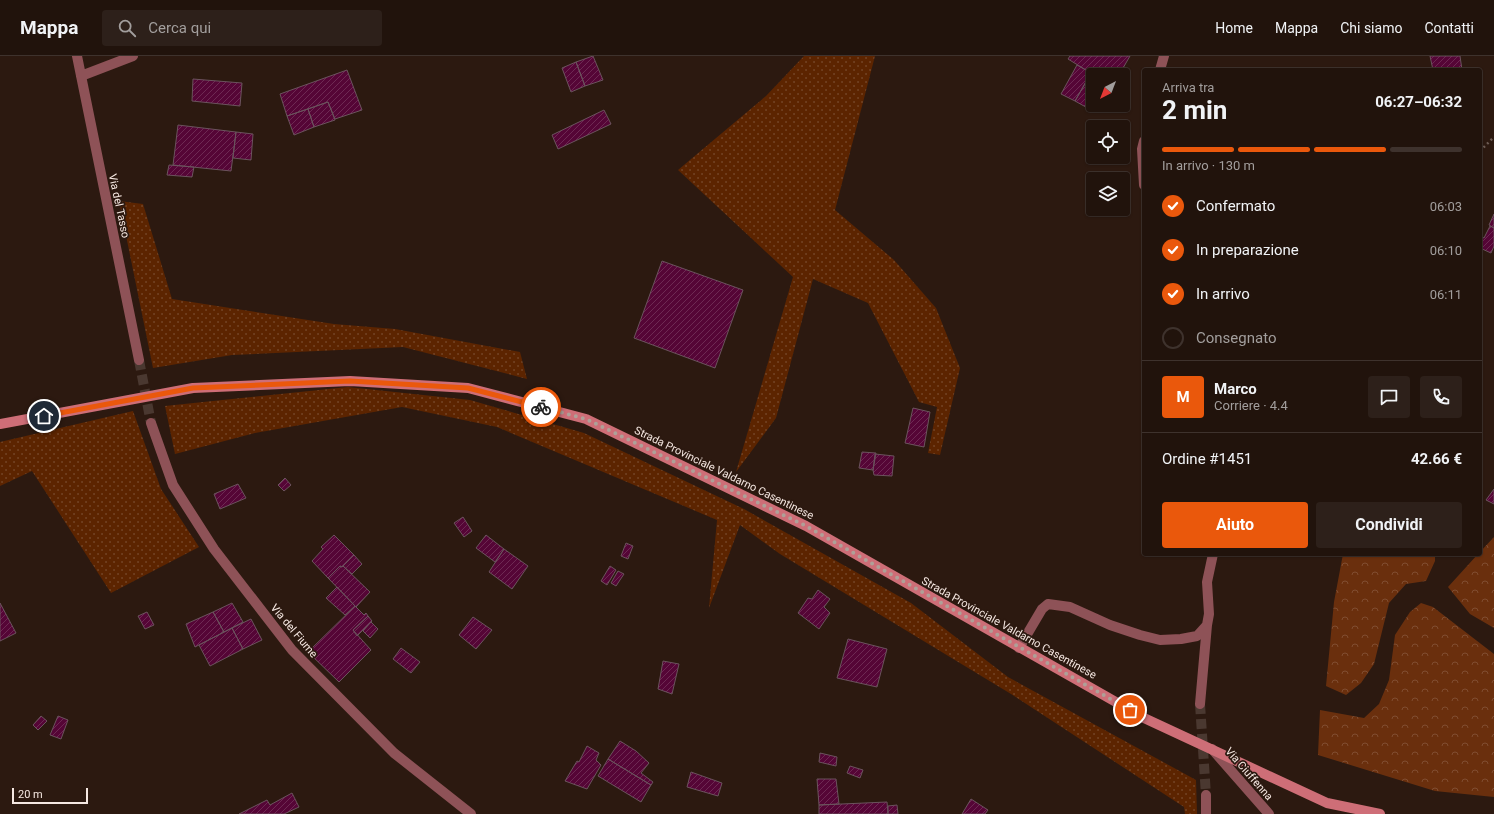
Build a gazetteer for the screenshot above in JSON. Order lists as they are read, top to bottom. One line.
{"streets":{"main road":["Strada Provinciale Valdarno Casentinese"],"street":["Via del Tasso","Via del Fiume","Via Ciuffenna"]},"crossings":[["Strada Provinciale Valdarno Casentinese","Via Ciuffenna"]],"scale_bar":"20 m","north":"bottom left","page":{"header":"Mappa","search":"Cerca qui","nav":["Home","Mappa","Chi siamo","Contatti"],"heading":["2 min","Arriva tra","06:27–06:32"],"panel":["Marco","Corriere · 4.4","Ordine #1451","42.66 €"],"bar":"In arrivo · 130 m","list":[["Confermato","06:03"],["In preparazione","06:10"],["In arrivo","06:11"],"Consegnato"],"round":"M","buttons":["Aiuto","Condividi"],"scale":"20 m"}}
